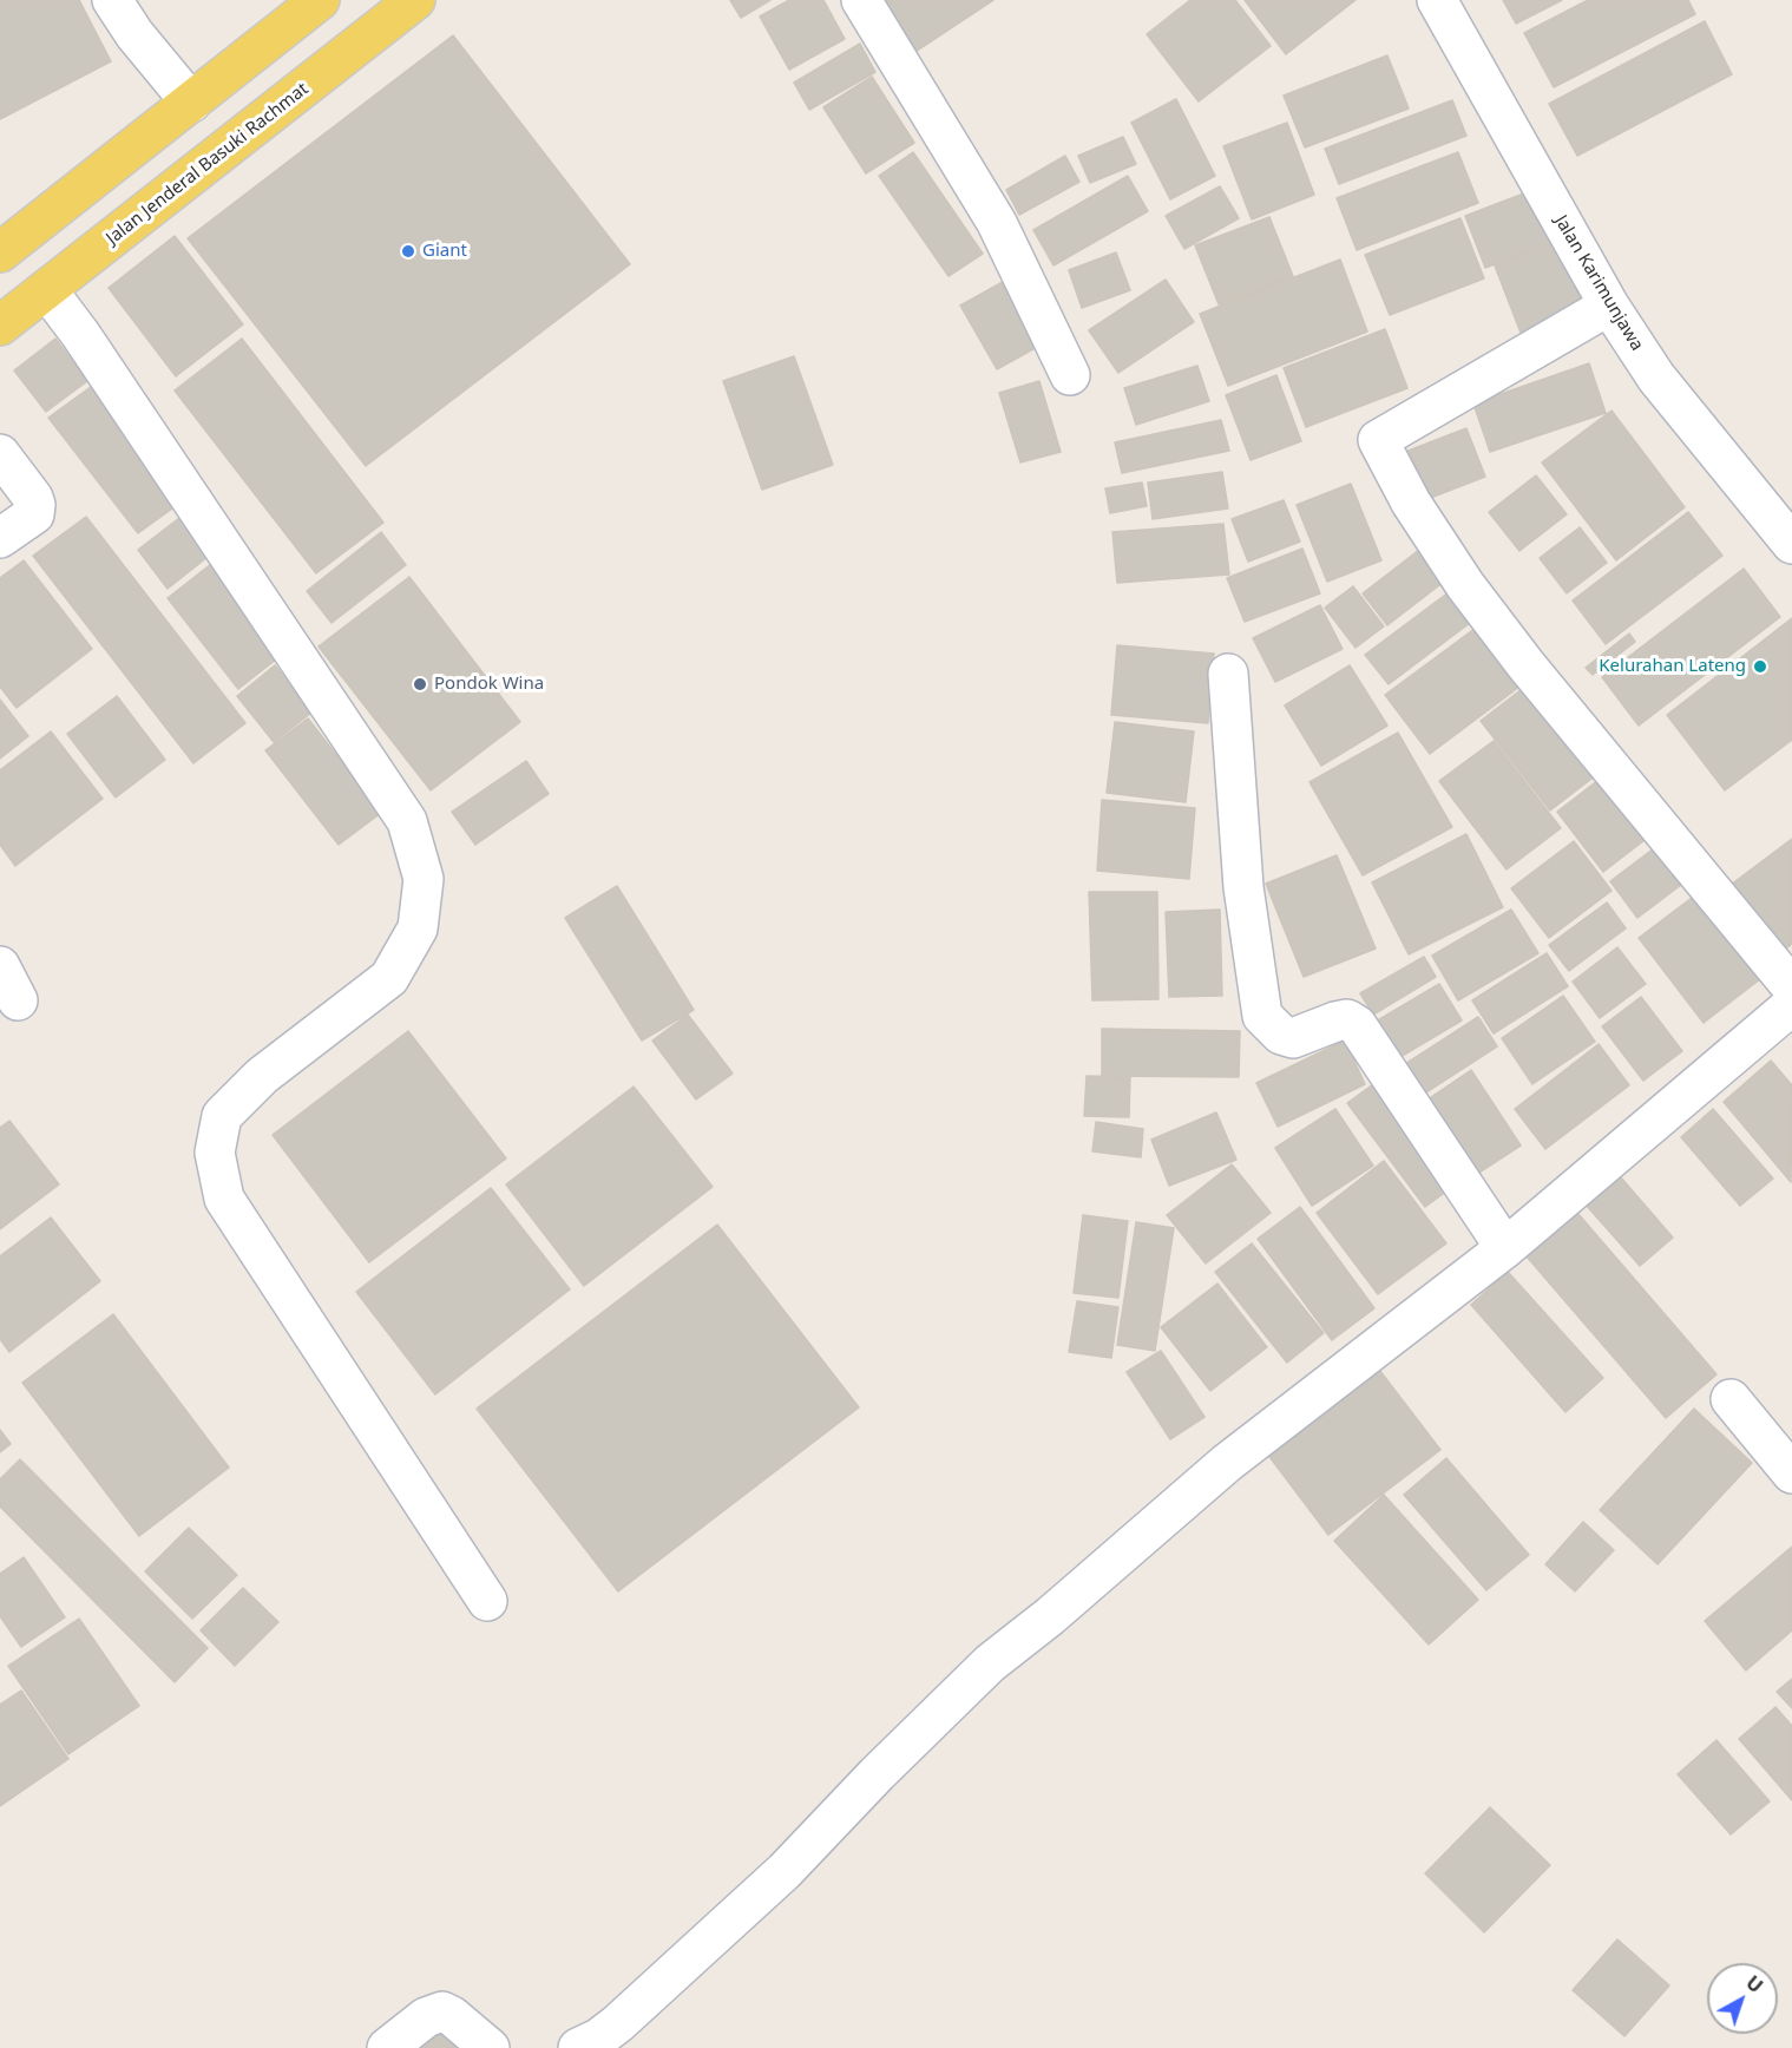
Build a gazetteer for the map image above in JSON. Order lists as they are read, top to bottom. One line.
{"streets":{"main road":["Jalan Jenderal Basuki Rachmat"],"street":["Jalan Karimunjawa"]},"places":["Giant","Kelurahan Lateng","Pondok Wina"],"north":"top right"}
